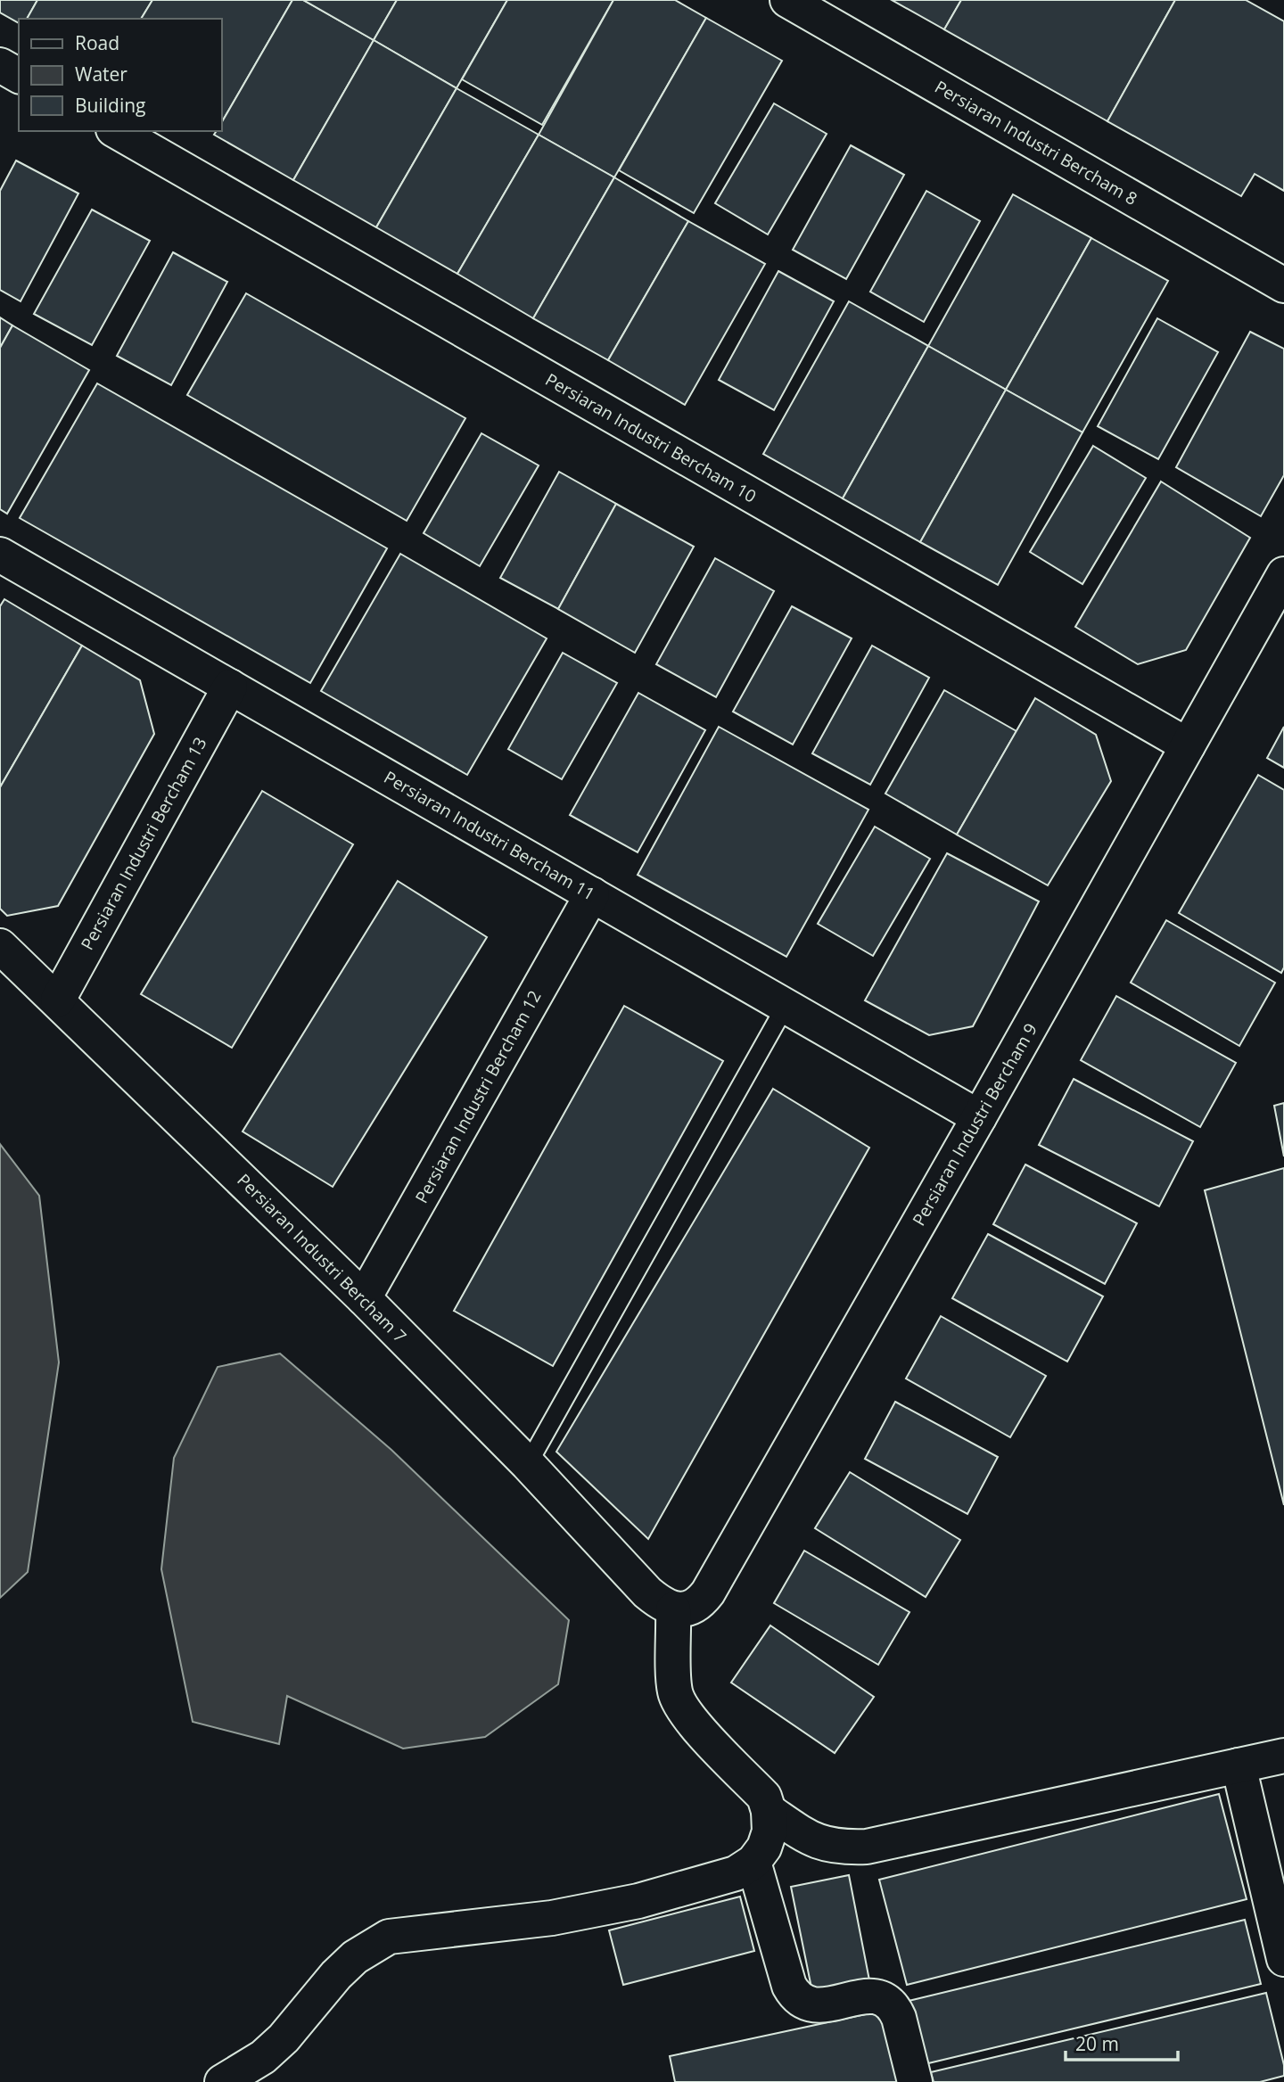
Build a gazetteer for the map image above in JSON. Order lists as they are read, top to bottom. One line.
{"streets":{"street":["Persiaran Industri Bercham 8","Persiaran Industri Bercham 10","Persiaran Industri Bercham 11","Persiaran Industri Bercham 13","Persiaran Industri Bercham 12","Persiaran Industri Bercham 9","Persiaran Industri Bercham 7"]},"crossings":[["Persiaran Industri Bercham 10","Persiaran Industri Bercham 9"],["Persiaran Industri Bercham 11","Persiaran Industri Bercham 13"],["Persiaran Industri Bercham 11","Persiaran Industri Bercham 12"],["Persiaran Industri Bercham 11","Persiaran Industri Bercham 9"],["Persiaran Industri Bercham 13","Persiaran Industri Bercham 7"],["Persiaran Industri Bercham 12","Persiaran Industri Bercham 7"],["Persiaran Industri Bercham 9","Persiaran Industri Bercham 7"]],"legend":["Road","Water","Building"],"scale_bar":"20 m"}
